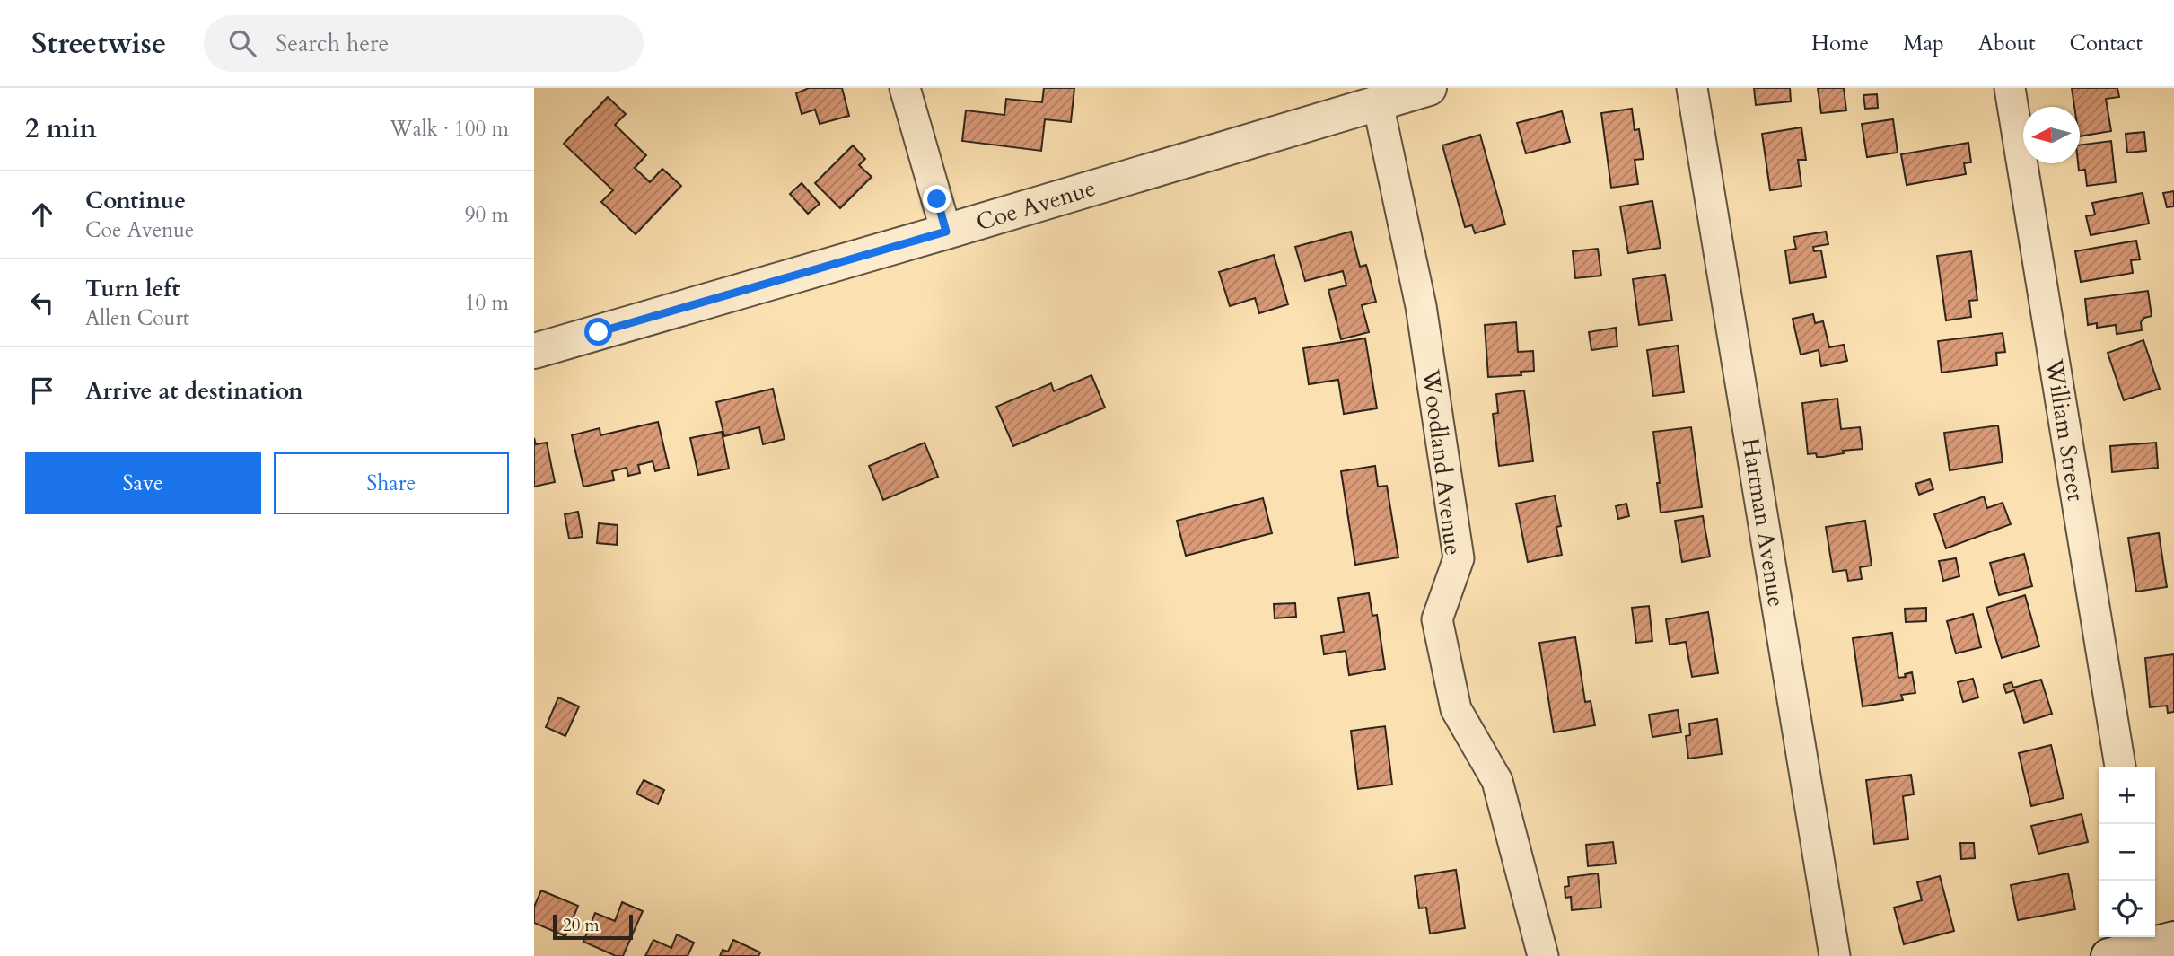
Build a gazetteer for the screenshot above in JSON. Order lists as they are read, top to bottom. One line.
{"streets":{"street":["Coe Avenue","William Street","Woodland Avenue","Hartman Avenue"]},"crossings":[["Coe Avenue","Woodland Avenue"]],"scale_bar":"20 m","north":"left","page":{"header":"Streetwise","search":"Search here","nav":["Home","Map","About","Contact"],"heading":["2 min","Walk · 100 m"],"list":[["Continue","Coe Avenue","90 m"],["Turn left","Allen Court","10 m"],"Arrive at destination"],"buttons":["Save","Share"],"map_buttons":["+","−"],"scale":"20 m"}}
